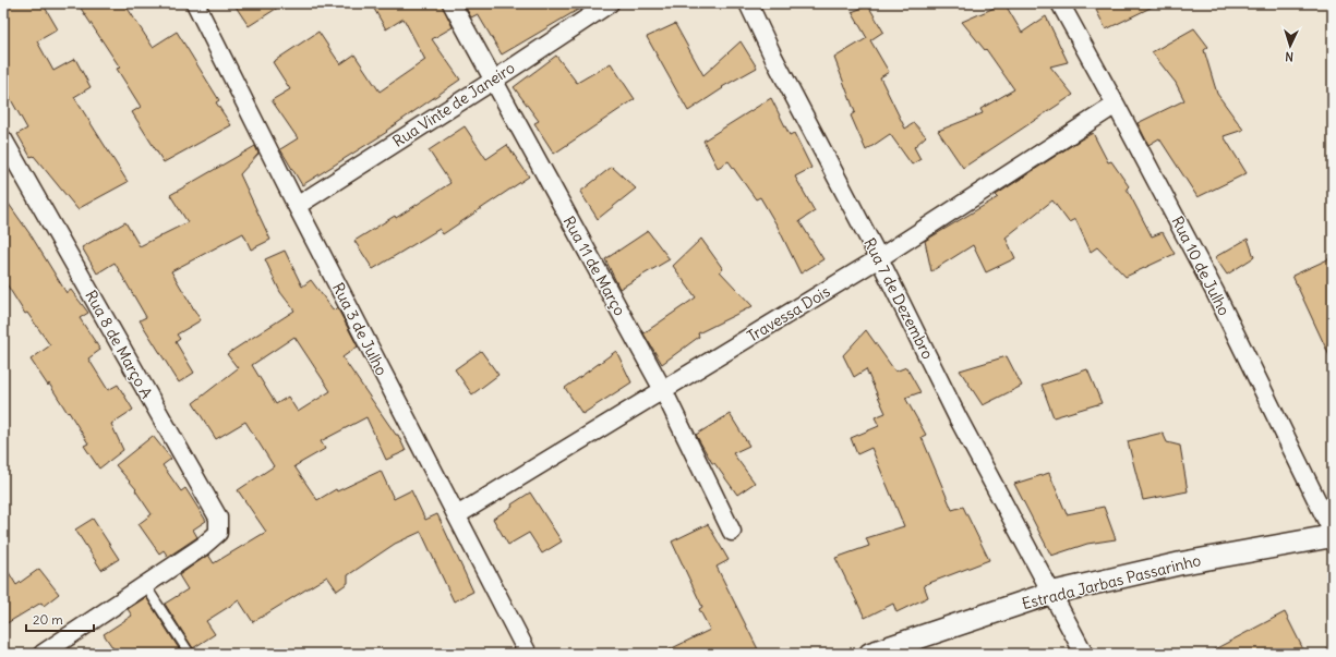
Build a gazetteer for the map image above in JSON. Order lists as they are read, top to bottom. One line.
{"streets":{"street":["Rua Vinte de Janeiro","Rua 11 de Março","Rua 10 de Julho","Rua 7 de Dezembro","Travessa Dois","Rua 3 de Julho","Rua 8 de Março A","Estrada Jarbas Passarinho"]},"crossings":[["Rua Vinte de Janeiro","Rua 11 de Março"],["Rua Vinte de Janeiro","Rua 3 de Julho"],["Rua 11 de Março","Travessa Dois"],["Rua 10 de Julho","Travessa Dois"],["Rua 10 de Julho","Estrada Jarbas Passarinho"],["Rua 7 de Dezembro","Travessa Dois"],["Rua 7 de Dezembro","Estrada Jarbas Passarinho"],["Travessa Dois","Rua 3 de Julho"]],"scale_bar":"20 m","north":"bottom"}
